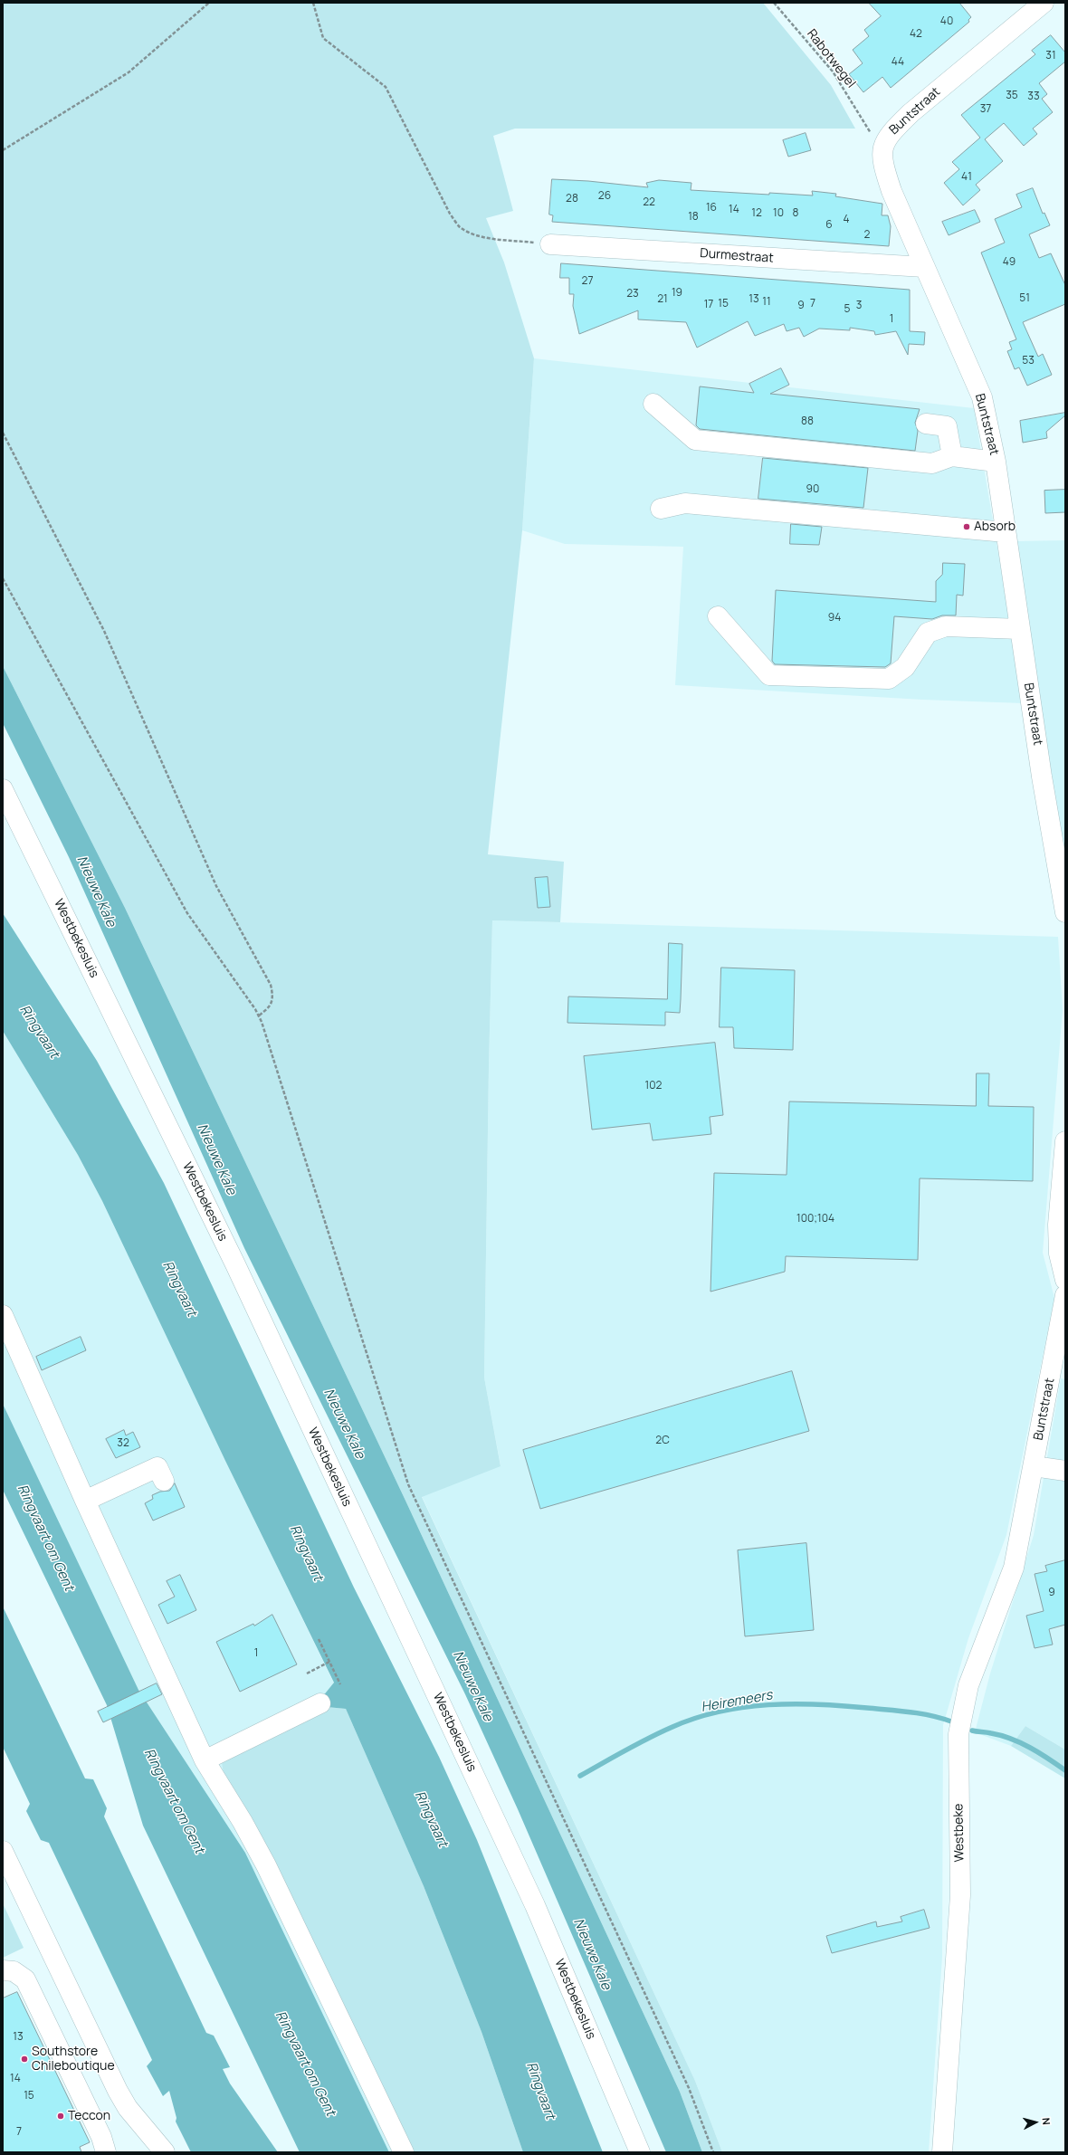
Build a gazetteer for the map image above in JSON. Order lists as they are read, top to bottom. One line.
{"streets":{"street":["Buntstraat","Durmestraat","Westbekesluis","Westbeke"],"path":["Rabotwegel"]},"crossings":[["Rabotwegel","Buntstraat"],["Buntstraat","Durmestraat"],["Buntstraat","Westbeke"]],"water":["Nieuwe Kale","Ringvaart","Ringvaart om Gent","Heiremeers"],"places":["Absorb","Southstore Chileboutique","Teccon"],"house_numbers":["40","42","31","44","35","33","37","41","26","28","22","16","14","12","10","8","18","4","6","2","49","27","19","23","51","21","13","11","15","7","17","9","3","5","1","53","88","90","94","102","100;104","2C","32","9","1","13","14","15","7"],"north":"right"}
